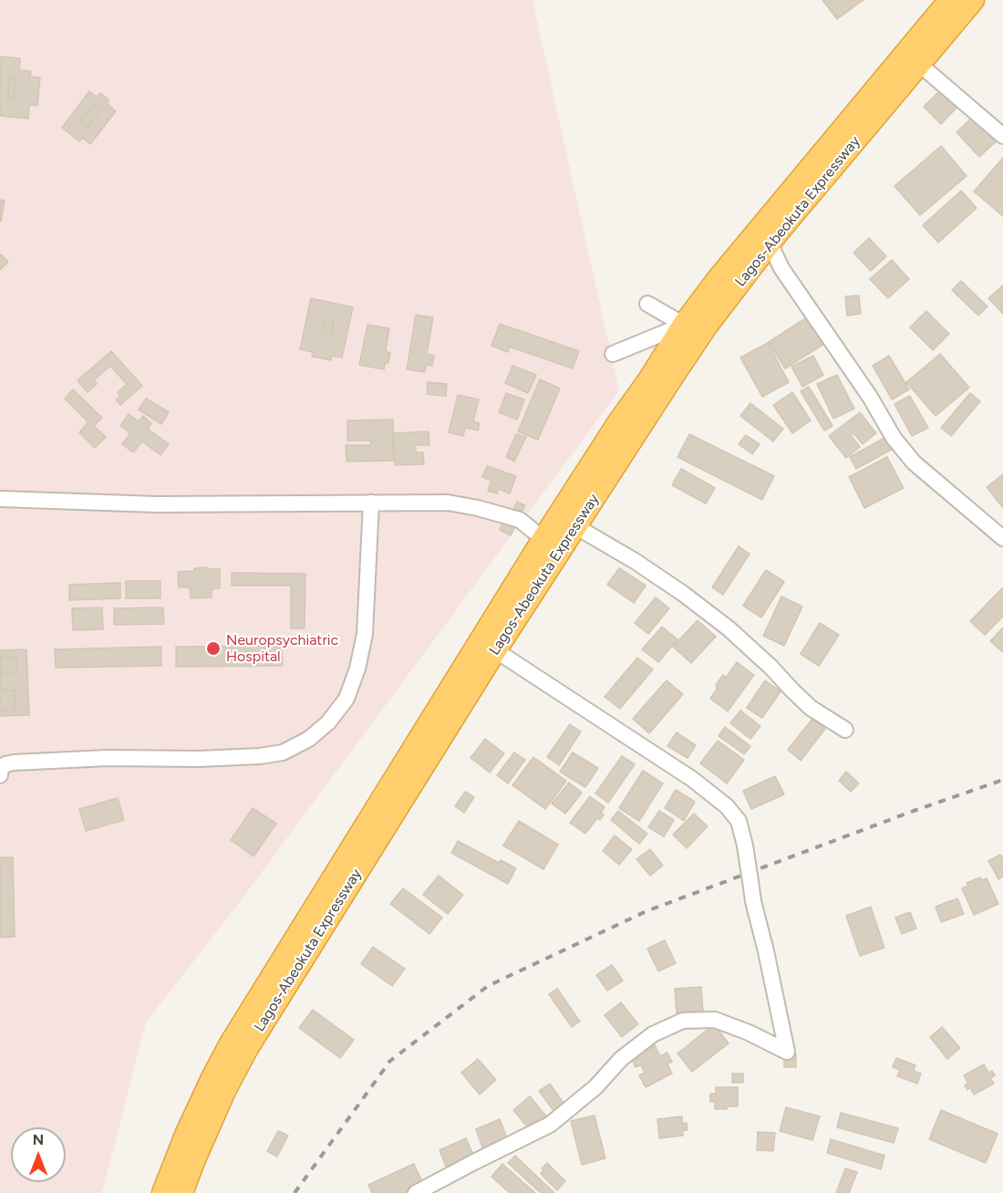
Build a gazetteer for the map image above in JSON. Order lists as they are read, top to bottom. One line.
{"streets":{"highway":["Lagos-Abeokuta Expressway"]},"places":["Neuropsychiatric Hospital"],"north":"top"}
